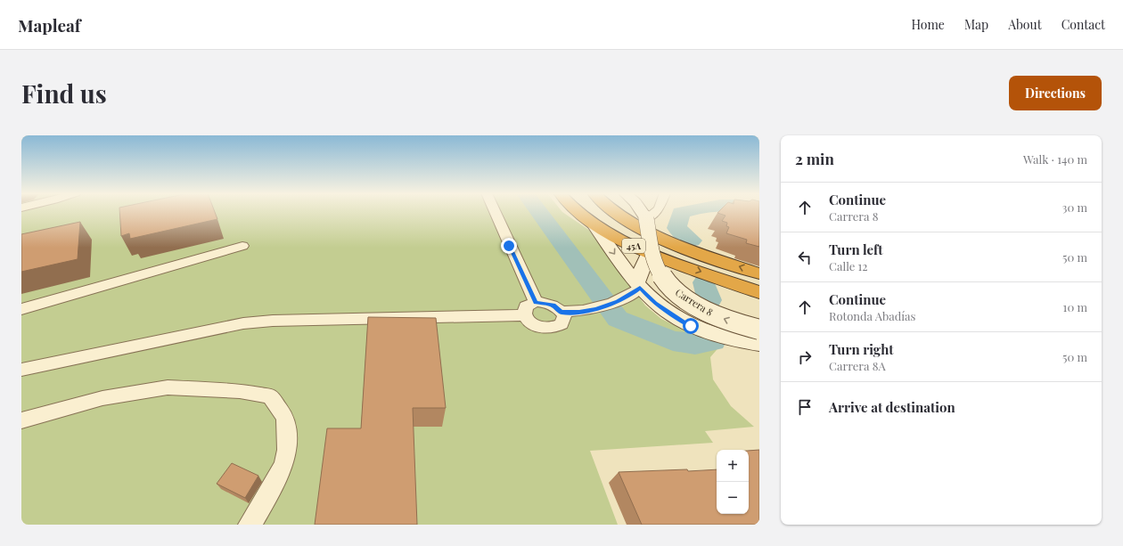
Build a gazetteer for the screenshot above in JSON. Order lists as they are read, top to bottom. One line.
{"streets":{"highway":["45A"],"main road":["Carrera 8"]},"crossings":[["45A","Carrera 8"]],"page":{"header":"Mapleaf","nav":["Home","Map","About","Contact"],"buttons":"Directions","title":"Find us","heading":["2 min","Walk · 140 m"],"list":[["Continue","Carrera 8","30 m"],["Turn left","Calle 12","50 m"],["Continue","Rotonda Abadías","10 m"],["Turn right","Carrera 8A","50 m"],"Arrive at destination"],"map_buttons":["+","−"]}}
